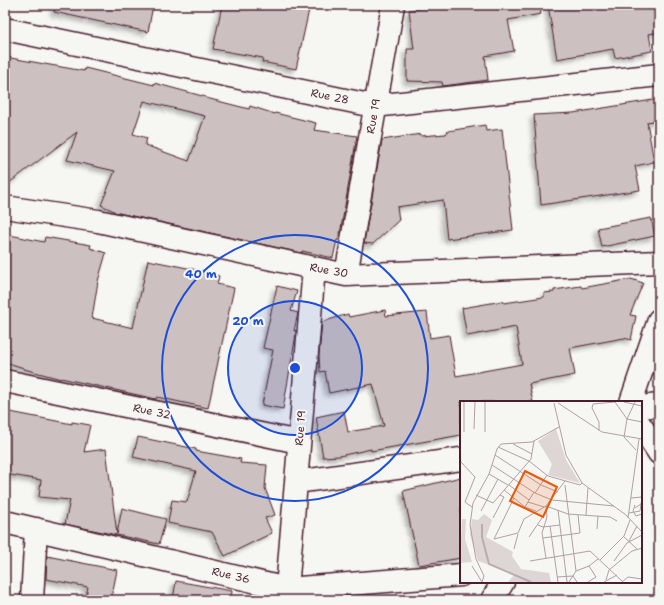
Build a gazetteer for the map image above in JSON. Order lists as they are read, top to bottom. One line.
{"streets":{"street":["Rue 28","Rue 19","Rue 30","Rue 32","Rue 36"]},"crossings":[["Rue 28","Rue 19"],["Rue 19","Rue 30"],["Rue 19","Rue 32"],["Rue 19","Rue 36"]],"rings":["40 m","20 m"]}
